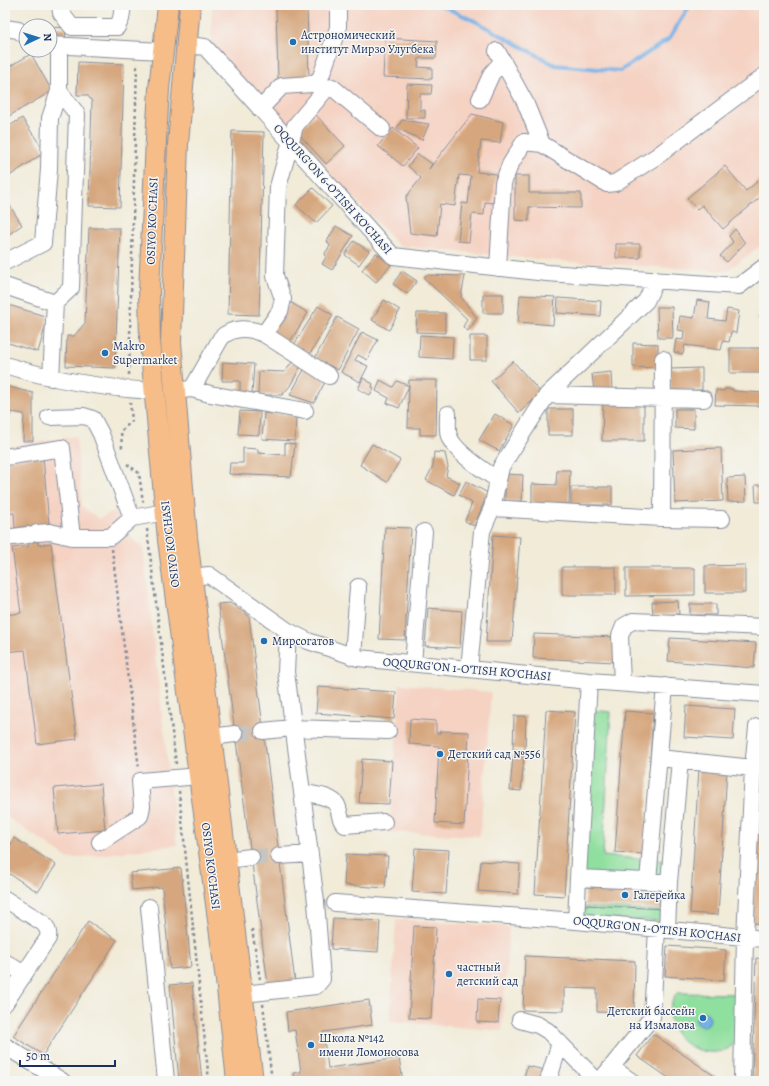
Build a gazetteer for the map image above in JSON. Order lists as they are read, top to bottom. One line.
{"streets":{"main road":["OSIYO KO'CHASI"],"street":["OQQURG'ON 6-O'TISH KO'CHASI","OQQURG'ON 1-O'TISH KO'CHASI"]},"crossings":[["OQQURG'ON 6-O'TISH KO'CHASI","OSIYO KO'CHASI"],["OSIYO KO'CHASI","OQQURG'ON 1-O'TISH KO'CHASI"]],"places":["Астрономический институт Мирзо Улугбека","Makro Supermarket","Мирсогатов","Детский сад №556","Галерейка","частный детский сад","Детский бассейн на Измалова","Школа №142 имени Ломоносова"],"scale_bar":"50 m","north":"right"}
